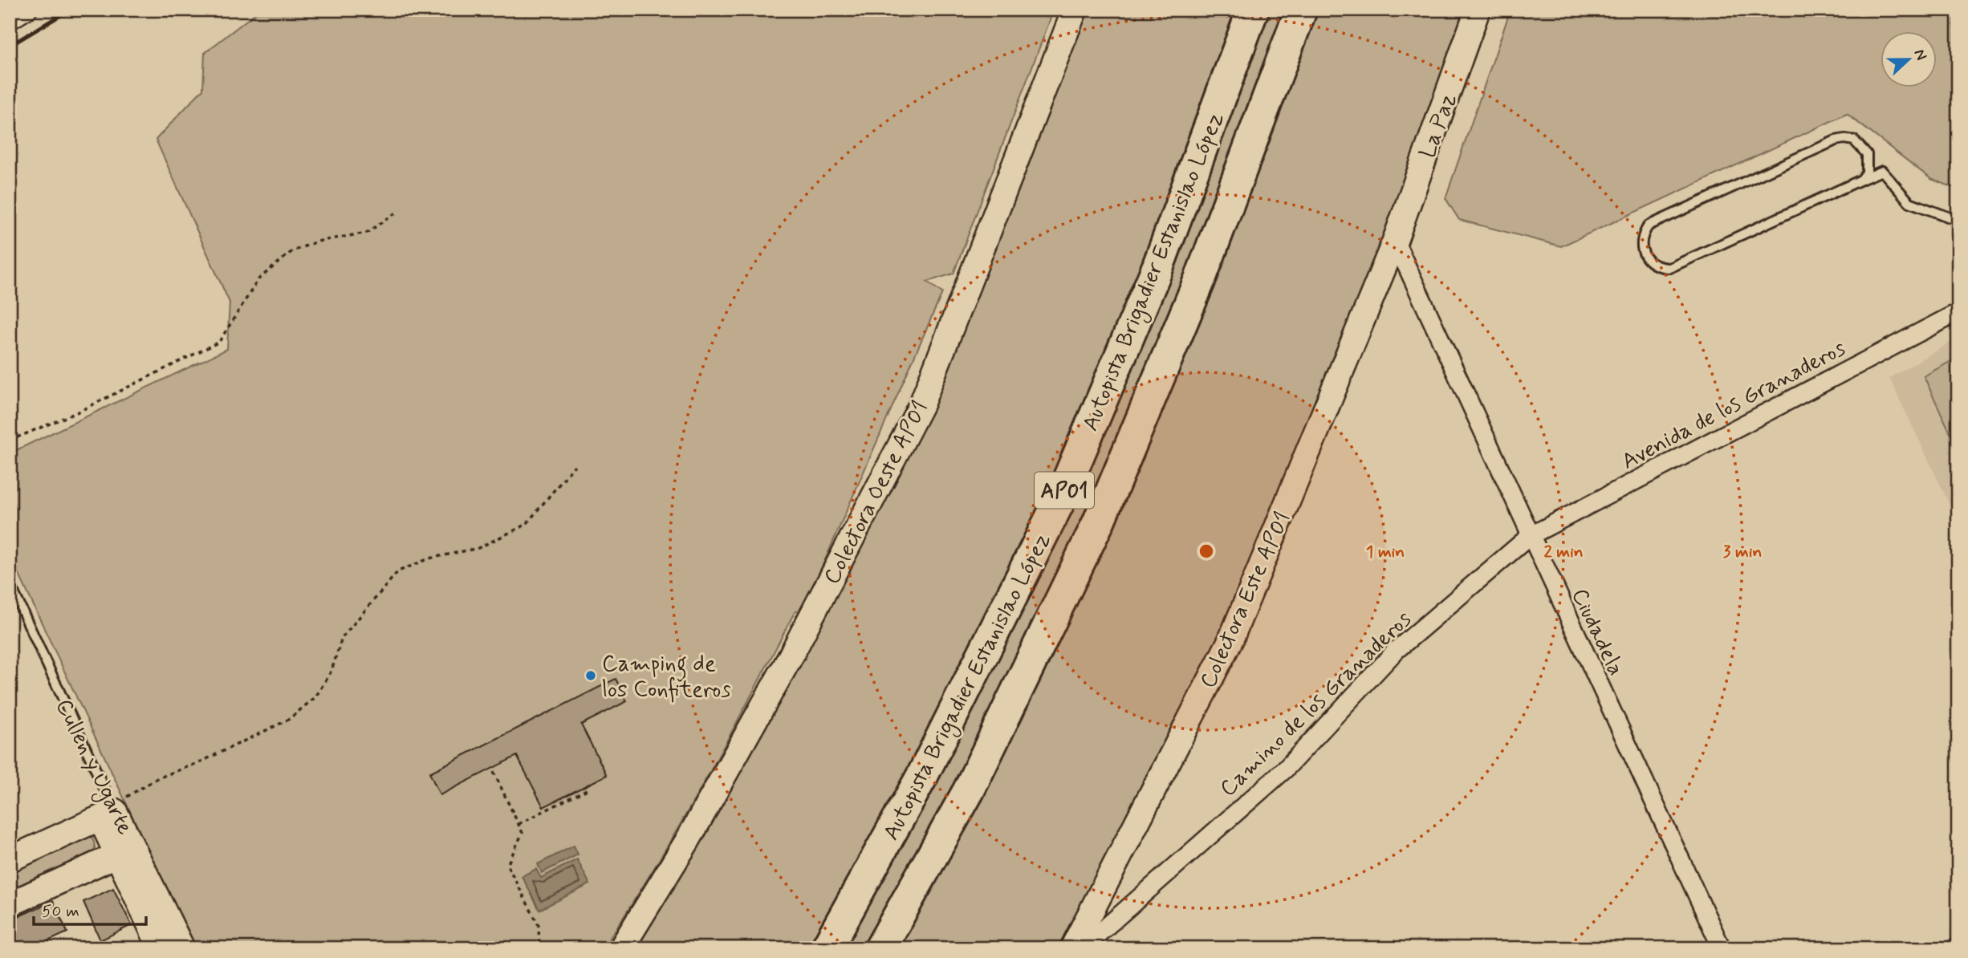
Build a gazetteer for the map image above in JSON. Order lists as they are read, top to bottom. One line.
{"streets":{"highway":["Autopista Brigadier Estanislao López","AP01"],"street":["La Paz","Avenida de los Granaderos","Colectora Oeste AP01","Colectora Este AP01","Ciudadela","Camino de los Granaderos","Cullen y Ugarte"]},"crossings":[["La Paz","Colectora Este AP01"],["La Paz","Ciudadela"],["Avenida de los Granaderos","Ciudadela"],["Avenida de los Granaderos","Camino de los Granaderos"],["Colectora Este AP01","Ciudadela"],["Ciudadela","Camino de los Granaderos"]],"places":["Camping de los Confiteros"],"scale_bar":"50 m","north":"right","rings":["1 min","2 min","3 min"]}
